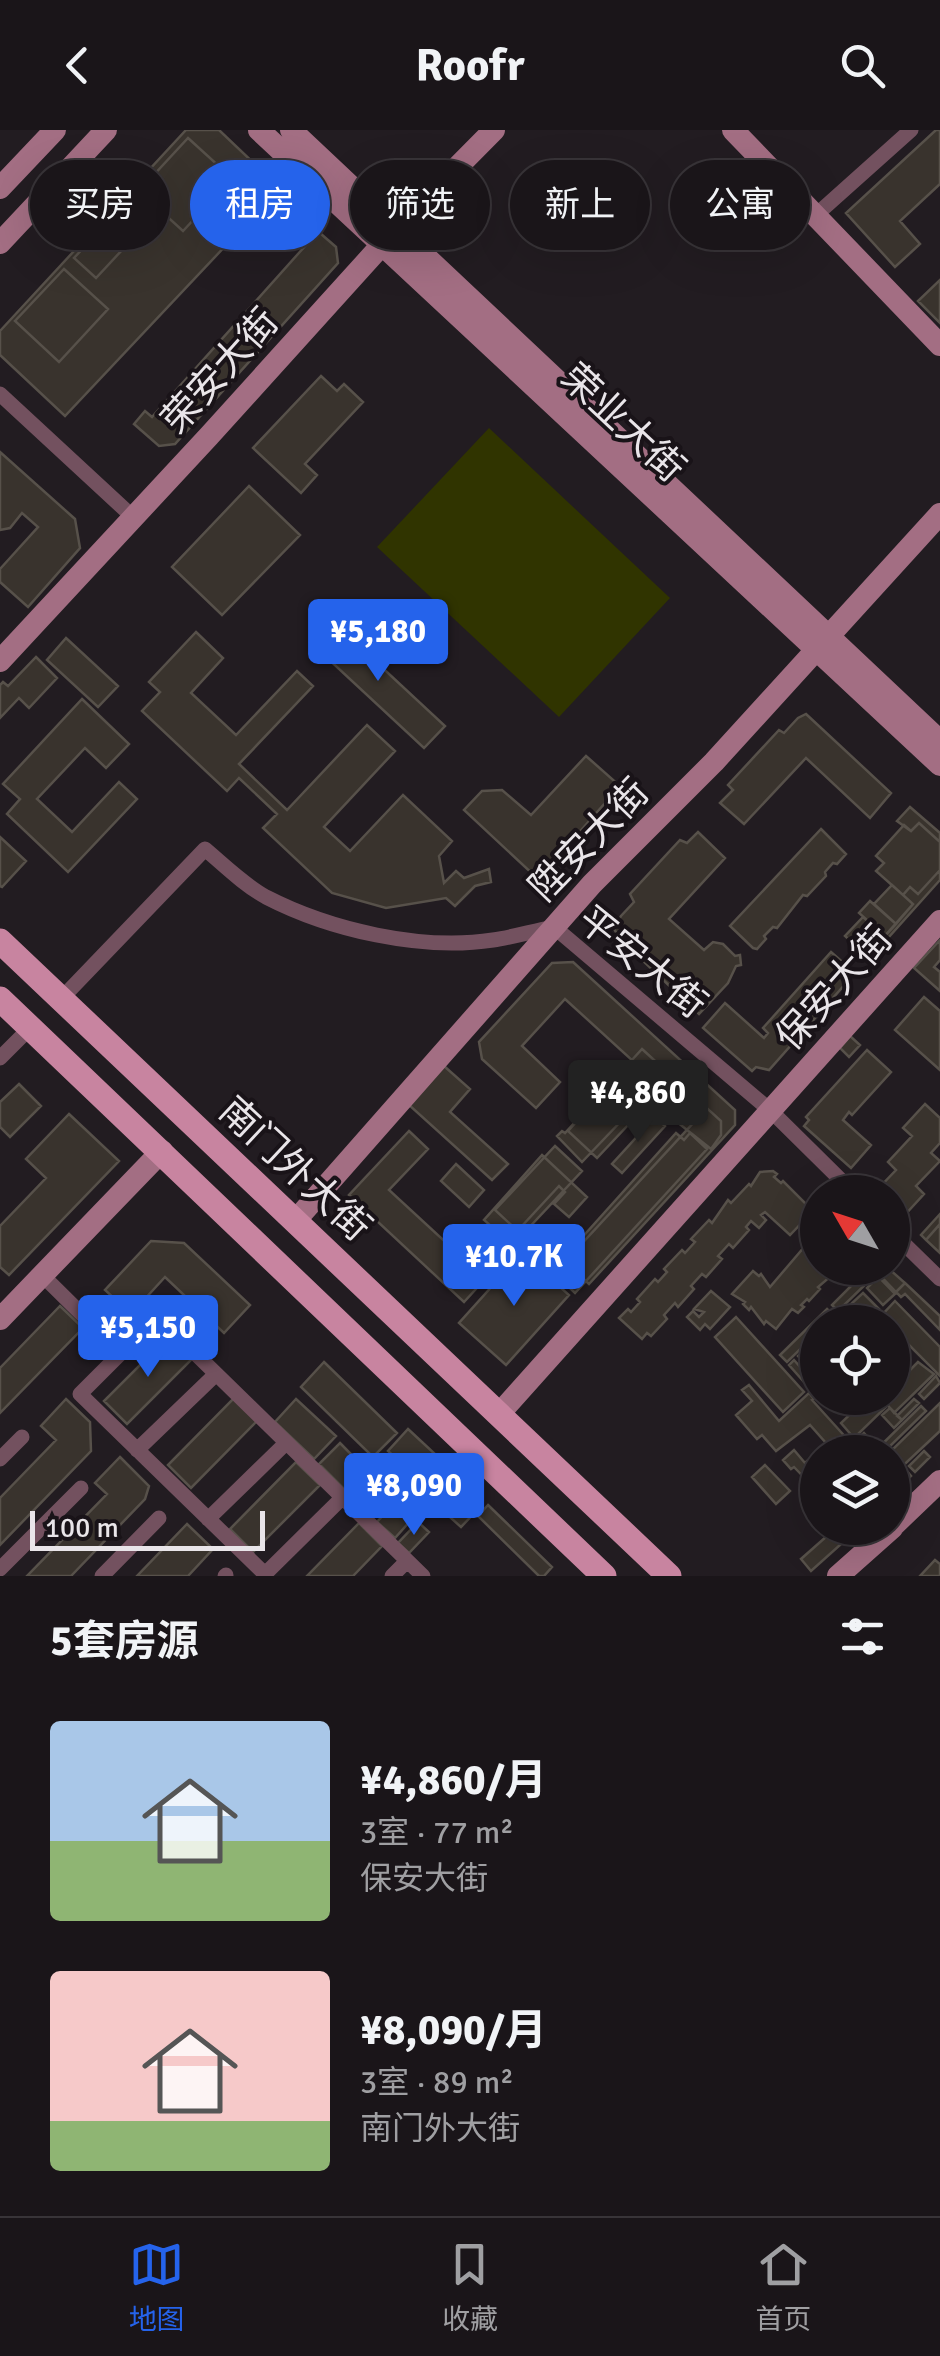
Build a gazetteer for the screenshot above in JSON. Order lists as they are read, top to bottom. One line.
{"streets":{"main road":["南门外大街"],"street":["荣安大街","荣业大街","陞安大街","平安大街","保安大街"]},"crossings":[["荣业大街","陞安大街"],["陞安大街","平安大街"],["陞安大街","南门外大街"],["平安大街","保安大街"],["平安大街","南门外大街"],["保安大街","南门外大街"]],"scale_bar":"100 m","north":"top left","page":{"header":"Roofr","chip":["买房","租房","筛选","新上","公寓"],"price":["¥5,180","¥4,860","¥10.7K","¥5,150","¥8,090"],"scale":"100 m","heading":"5套房源","list":[{"name":"¥4,860/月","note":"3室 · 77 m² · 保安大街"},{"name":"¥8,090/月","note":"3室 · 89 m² · 南门外大街"}],"tabs":["地图","收藏","首页"]}}
